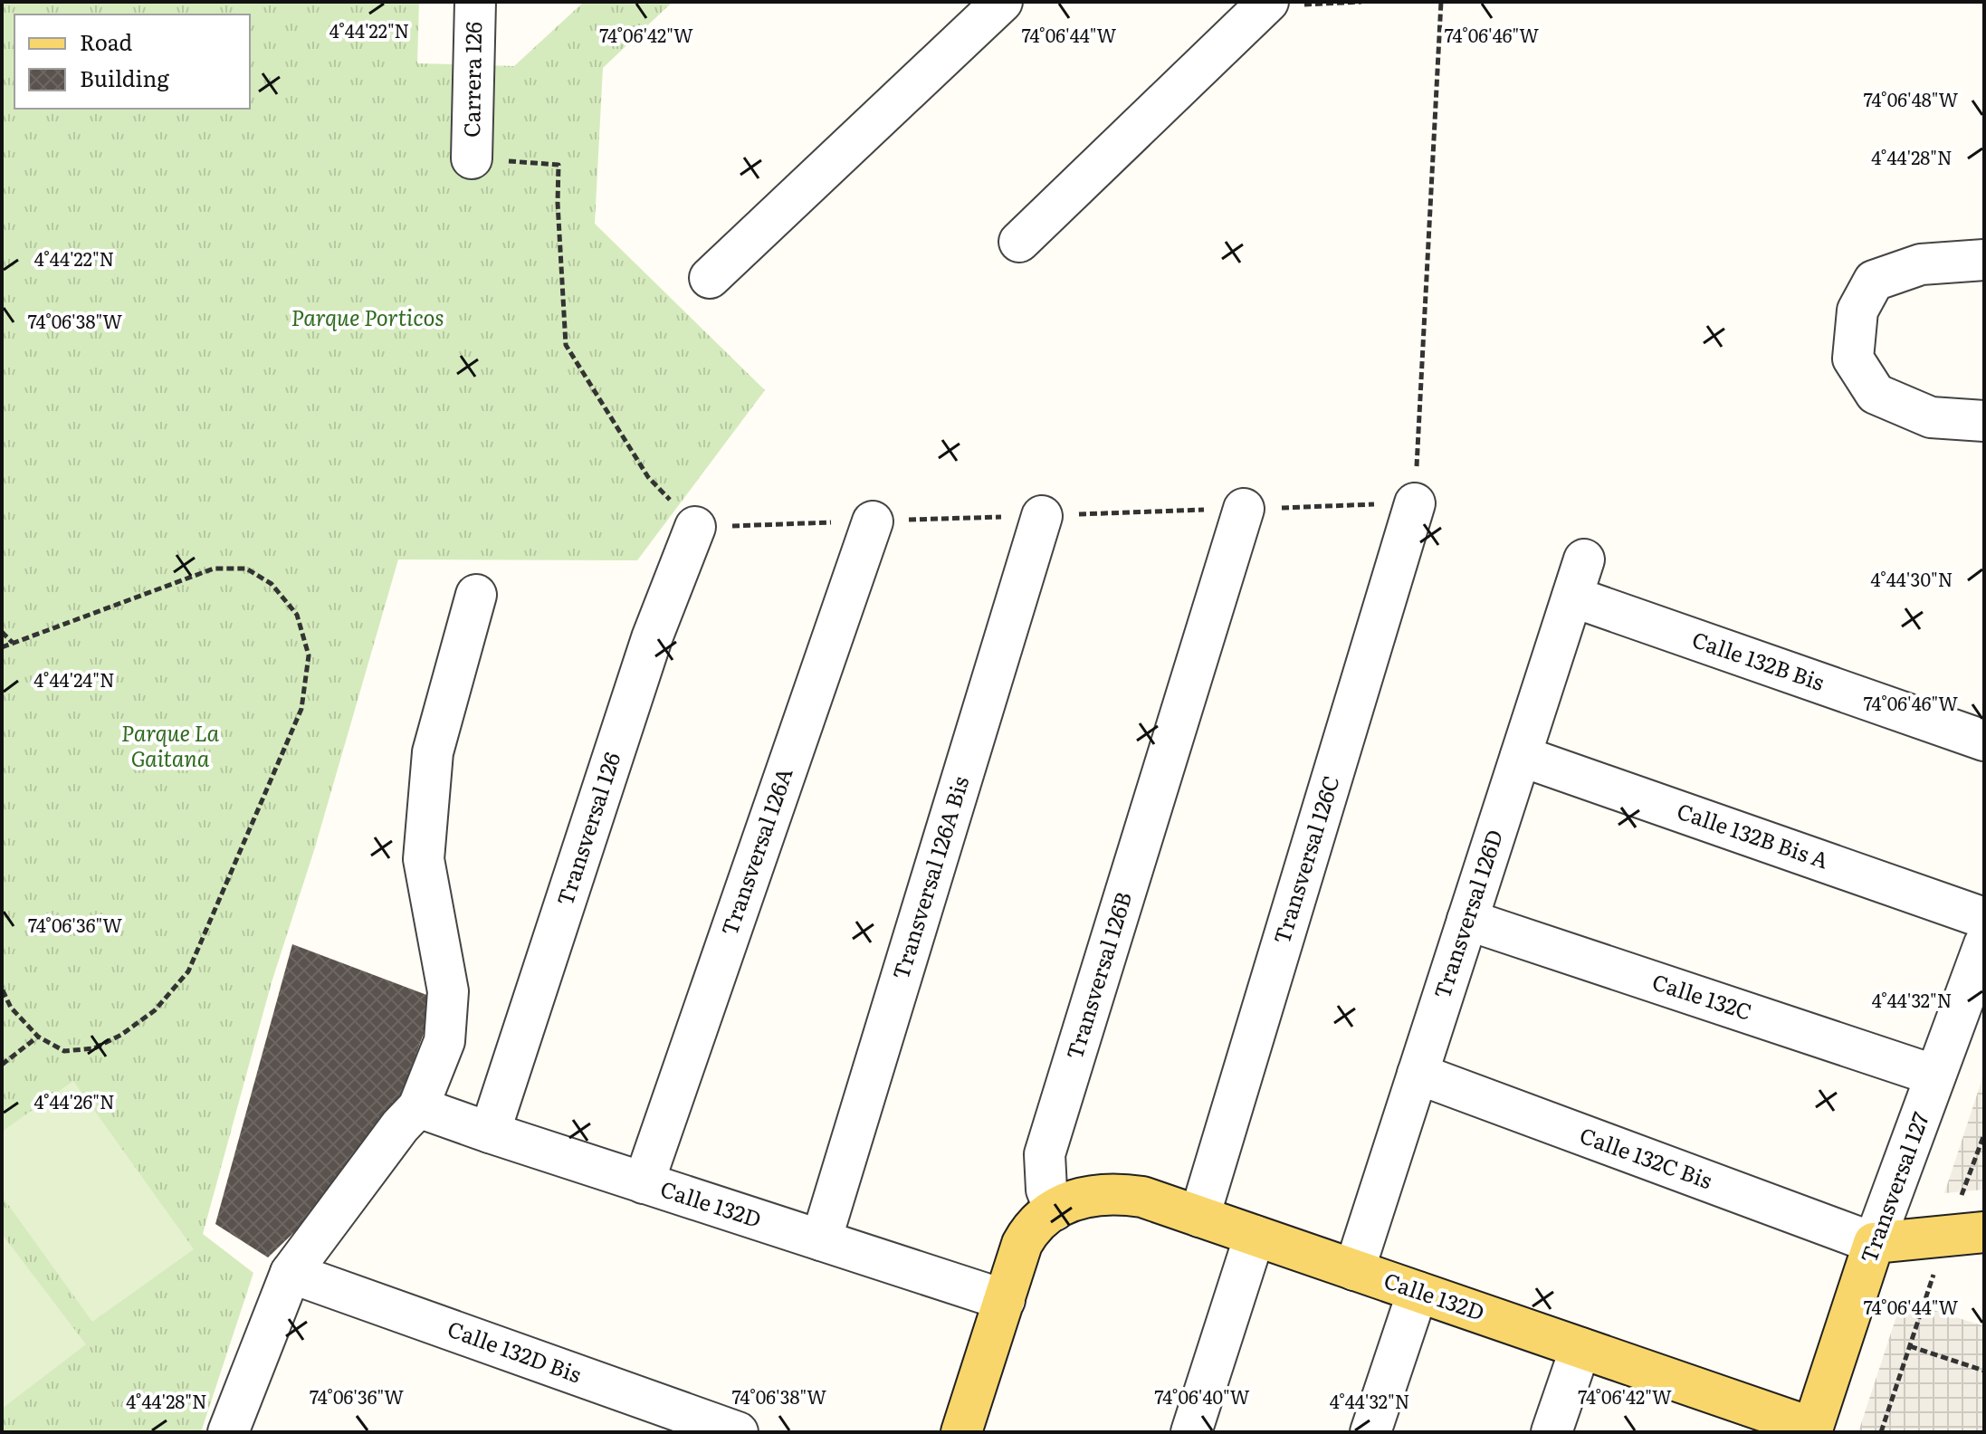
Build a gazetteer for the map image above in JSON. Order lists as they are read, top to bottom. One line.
{"streets":{"main road":["Transversal 127","Calle 132D"],"street":["Carrera 126","Calle 132B Bis","Transversal 126","Calle 132B Bis A","Transversal 126A","Transversal 126C","Transversal 126A Bis","Transversal 126D","Transversal 126B","Calle 132C","Calle 132C Bis","Calle 132D Bis"]},"crossings":[["Calle 132B Bis","Transversal 126D"],["Transversal 126","Calle 132D"],["Calle 132B Bis A","Transversal 126D"],["Transversal 126A","Calle 132D"],["Transversal 126C","Calle 132D"],["Transversal 126A Bis","Calle 132D"],["Transversal 126D","Calle 132C"],["Transversal 126D","Calle 132C Bis"],["Transversal 126D","Calle 132D"],["Transversal 126B","Calle 132D"],["Calle 132C","Transversal 127"],["Calle 132C Bis","Transversal 127"],["Transversal 127","Calle 132D"]],"parks":["Parque Porticos","Parque La Gaitana"],"legend":["Road","Building"],"coordinates":["4°44'22\"N","74°06'42\"W","74°06'46\"W","74°06'44\"W","74°06'48\"W","4°44'28\"N","74°06'38\"W","4°44'30\"N","4°44'24\"N","74°06'36\"W","4°44'32\"N","4°44'26\"N","74°06'40\"W"]}
